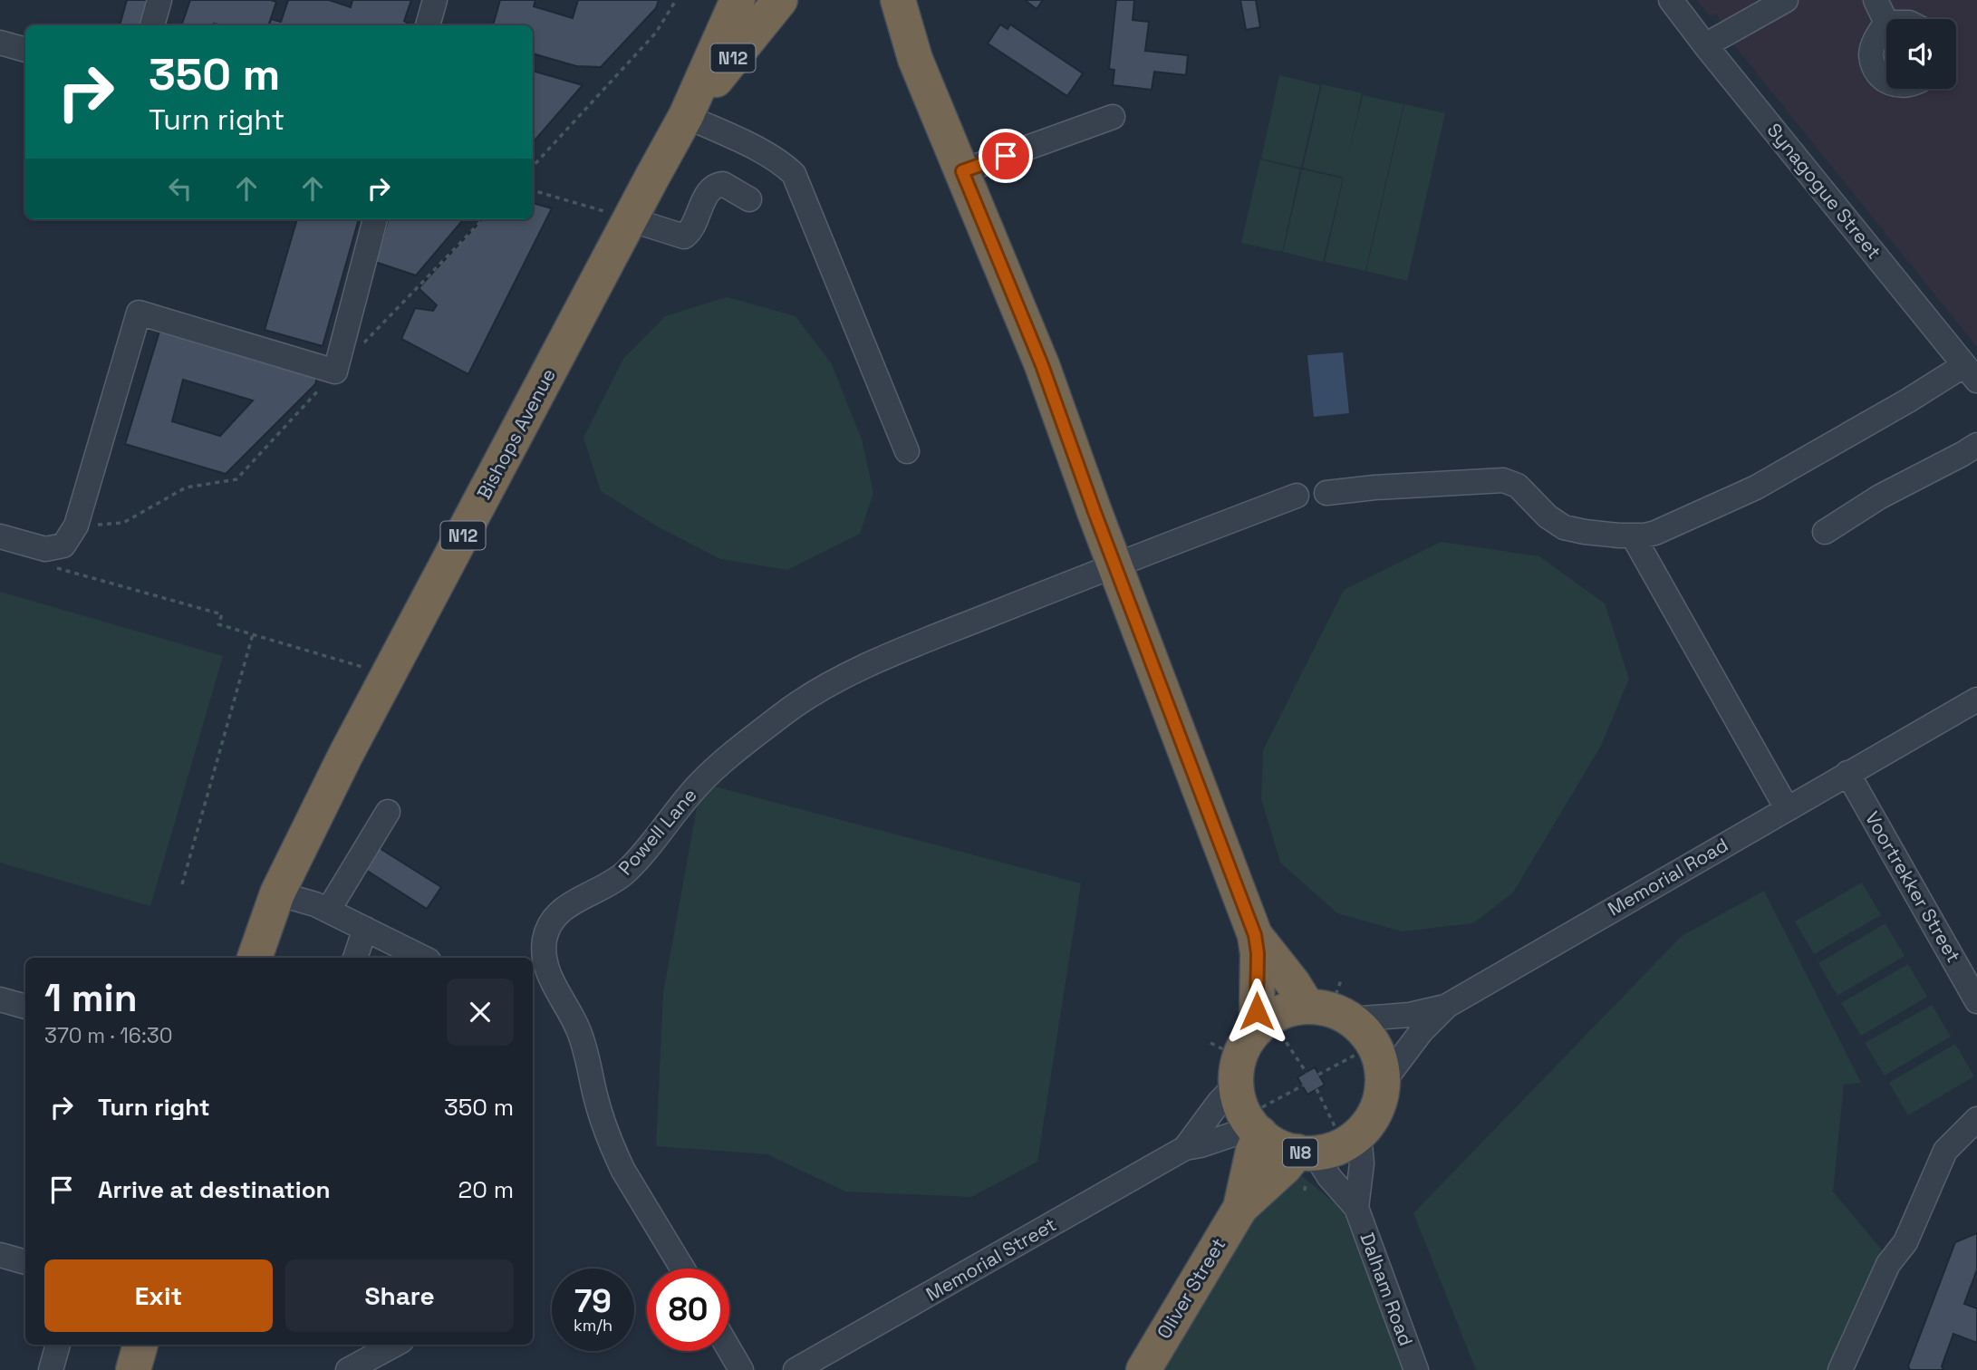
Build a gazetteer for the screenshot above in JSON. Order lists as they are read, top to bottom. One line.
{"streets":{"highway":["N12","Bishops Avenue","N8","Oliver Street"],"street":["Synagogue Street","Powell Lane","Memorial Road","Voortrekker Street","Memorial Street","Dalham Road"]},"crossings":[["N12","Bishops Avenue"],["Powell Lane","N8"],["Memorial Road","Voortrekker Street"],["Memorial Road","N8"],["Memorial Road","Memorial Street"],["Memorial Road","Oliver Street"],["Memorial Road","Dalham Road"],["N8","Memorial Street"],["N8","Oliver Street"],["N8","Dalham Road"],["Memorial Street","Oliver Street"],["Memorial Street","Dalham Road"],["Oliver Street","Dalham Road"]],"page":{"turn":["350 m","Turn right"],"heading":["1 min","370 m · 16:30"],"list":[{"name":"Turn right","value":"350 m"},{"name":"Arrive at destination","value":"20 m"}],"buttons":["Exit","Share"],"speed":"79 km/h","limit":"80"}}
